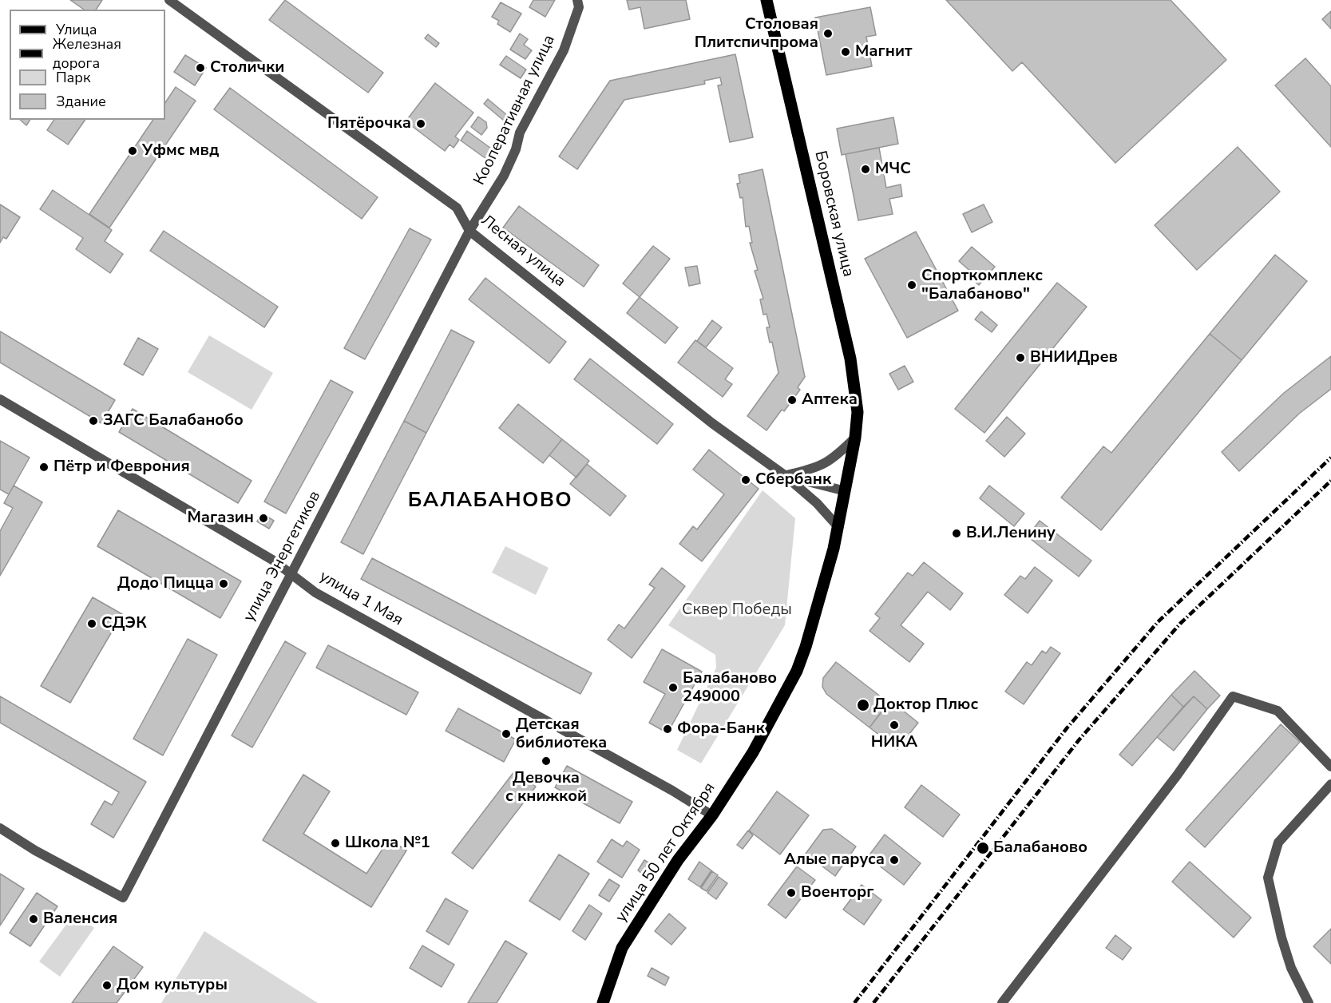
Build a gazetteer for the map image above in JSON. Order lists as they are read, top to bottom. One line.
{"streets":{"main road":["Боровская улица","улица 50 лет Октября"],"street":["Кооперативная улица","Лесная улица","улица Энергетиков","улица 1 Мая"]},"crossings":[["Кооперативная улица","Лесная улица"],["Кооперативная улица","улица Энергетиков"],["Боровская улица","Лесная улица"],["Боровская улица","улица 50 лет Октября"],["Лесная улица","улица Энергетиков"],["улица Энергетиков","улица 1 Мая"],["улица 1 Мая","улица 50 лет Октября"]],"districts":["БАЛАБАНОВО"],"parks":["Сквер Победы"],"places":["Столовая Плитспичпрома","Магнит","Столички","Пятёрочка","Уфмс мвд","МЧС","Спорткомплекс \"Балабаново\"","ВНИИДрев","Аптека","ЗАГС Балабанобо","Пётр и Феврония","Сбербанк","Магазин","В.И.Ленину","Додо Пицца","СДЭК","Балабаново 249000","Доктор Плюс","НИКА","Фора-Банк","Детская библиотека","Девочка с книжкой","Школа №1","Балабаново","Алые паруса","Военторг","Валенсия","Дом культуры"],"legend":["Улица","Железная дорога","Парк","Здание"]}
